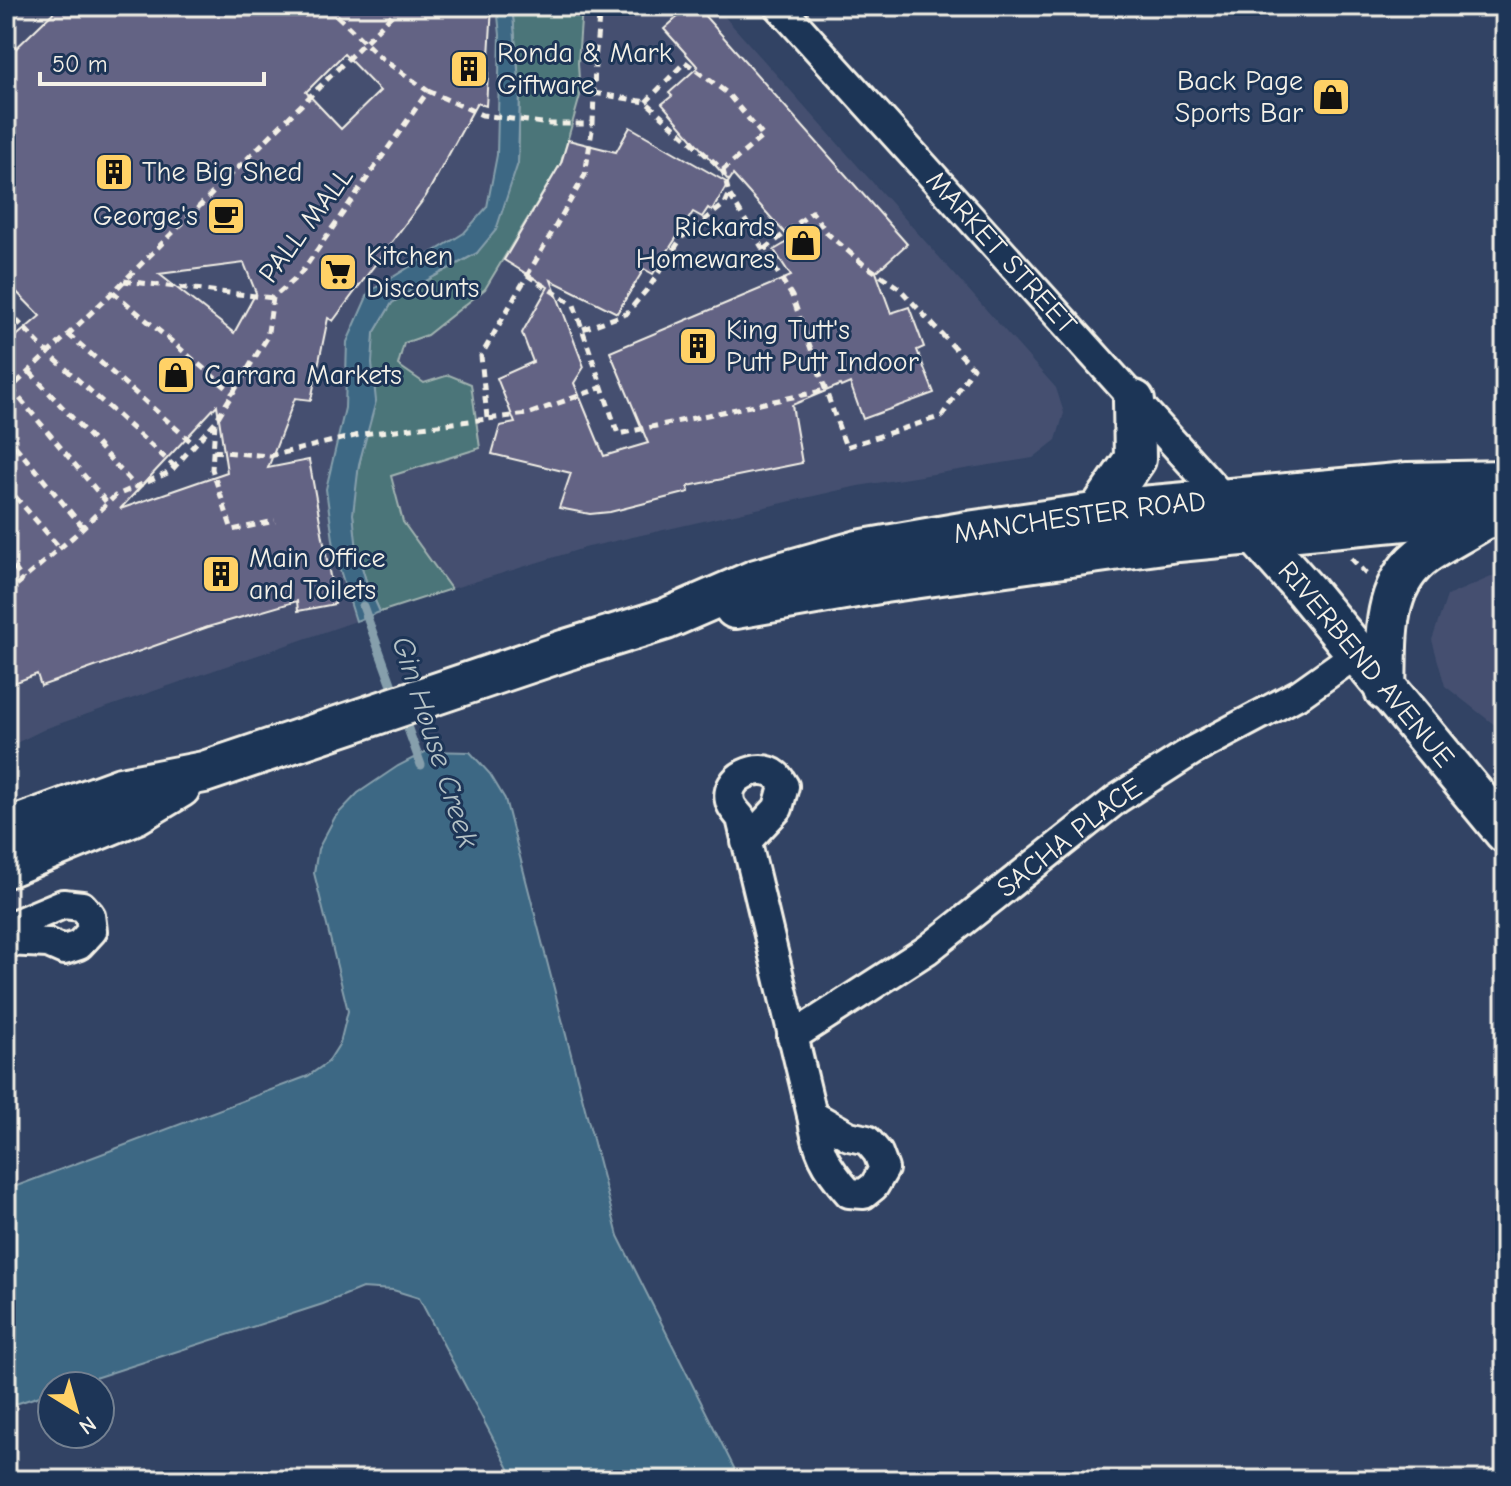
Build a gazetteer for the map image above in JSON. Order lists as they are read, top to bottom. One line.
{"streets":{"street":["MARKET STREET","MANCHESTER ROAD","RIVERBEND AVENUE","SACHA PLACE"],"path":["PALL MALL"]},"crossings":[["MARKET STREET","MANCHESTER ROAD"],["MARKET STREET","RIVERBEND AVENUE"],["MANCHESTER ROAD","RIVERBEND AVENUE"],["RIVERBEND AVENUE","SACHA PLACE"]],"water":["Gin House Creek"],"places":{"building":["Ronda & Mark Giftware","The Big Shed","King Tutt's Putt Putt Indoor","Main Office and Toilets"],"shop":["Back Page Sports Bar","Rickards Homewares","Carrara Markets"],"cafe":["George's"],"supermarket":["Kitchen Discounts"]},"scale_bar":"50 m","north":"bottom right"}
